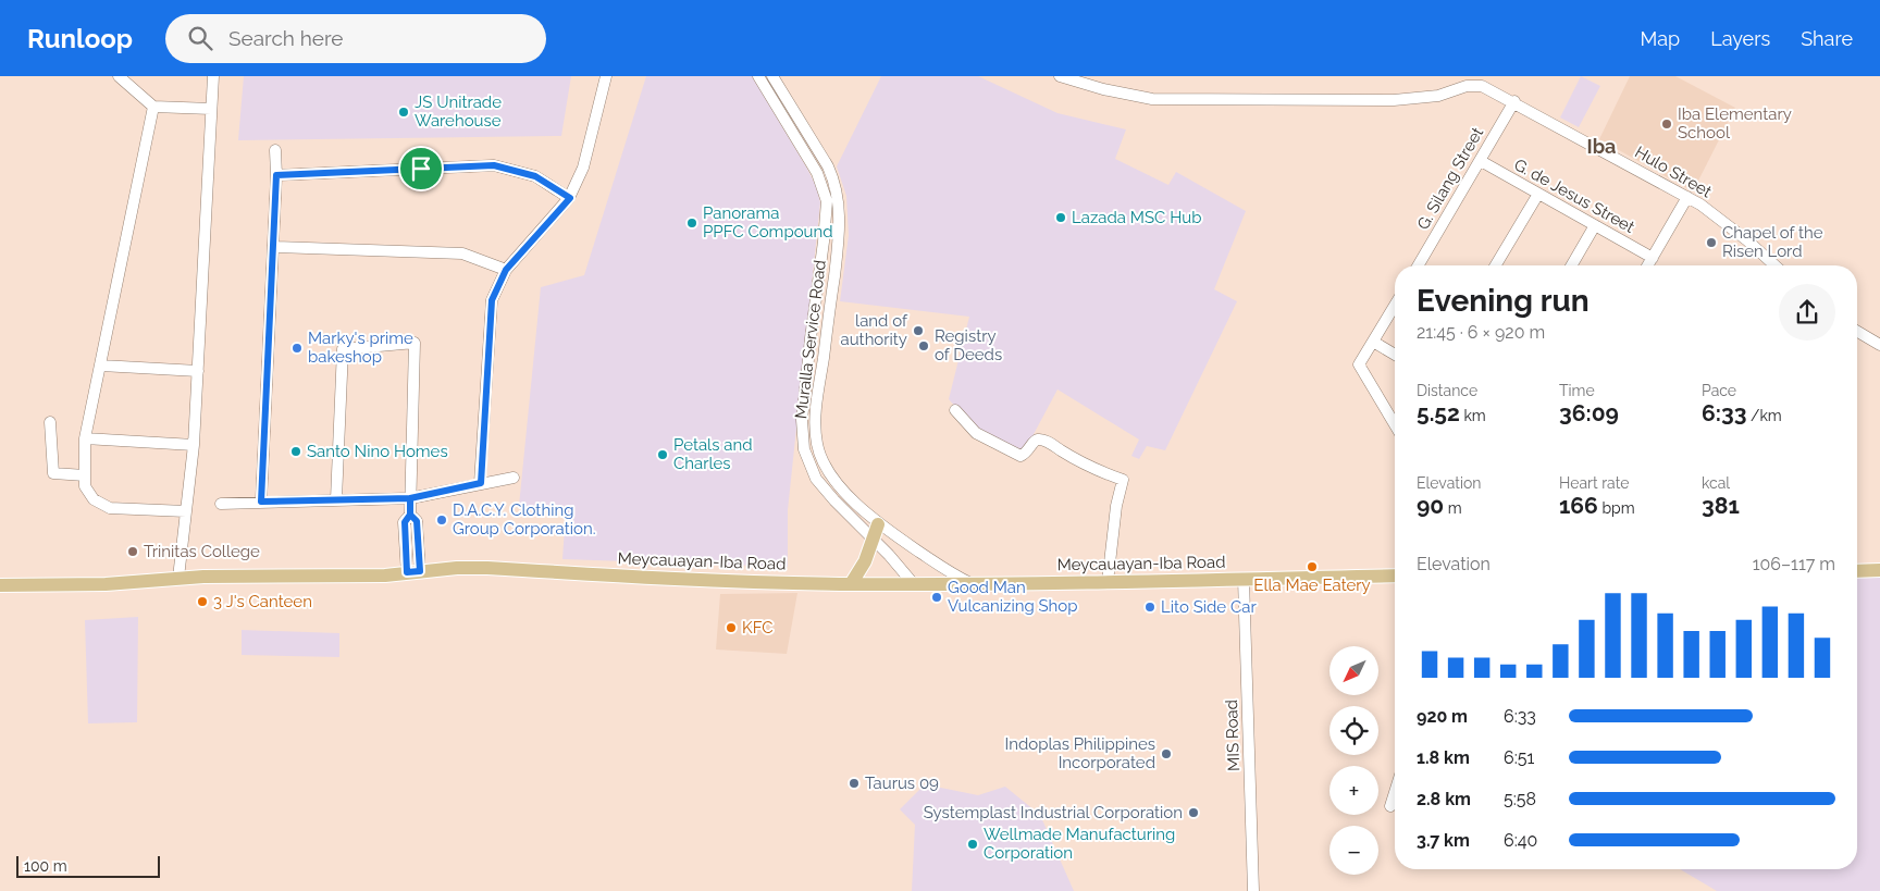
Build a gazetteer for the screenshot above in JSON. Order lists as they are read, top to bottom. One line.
{"streets":{"main road":["Meycauayan-Iba Road"],"street":["Hulo Street","G. Silang Street","G. de Jesus Street","Muralla Service Road","MIS Road"]},"crossings":[["Hulo Street","G. Silang Street"],["G. Silang Street","G. de Jesus Street"],["Muralla Service Road","Meycauayan-Iba Road"],["Meycauayan-Iba Road","MIS Road"]],"districts":["Iba"],"places":["JS Unitrade Warehouse","Iba Elementary School","Lazada MSC Hub","Panorama PPFC Compound","Chapel of the Risen Lord","land of authority","Registry of Deeds","Marky's prime bakeshop","Santo Nino Homes","Petals and Charles","D.A.C.Y. Clothing Group Corporation.","Trinitas College","Ella Mae Eatery","Good Man Vulcanizing Shop","3 J's Canteen","Lito Side Car","KFC","Indoplas Philippines Incorporated","Taurus 09","Systemplast Industrial Corporation","Wellmade Manufacturing Corporation"],"scale_bar":"100 m","north":"bottom left","page":{"header":"Runloop","search":"Search here","nav":["Map","Layers","Share"],"heading":["Evening run","21:45 · 6 × 920 m"],"stats":[["Distance","5.52 km"],["Time","36:09"],["Pace","6:33 /km"],["Elevation","90 m"],["Heart rate","166 bpm"],["kcal","381"]],"chart":["Elevation","106–117 m"],"map_buttons":["+","−"],"list":[{"name":"920 m","note":"6:33"},{"name":"1.8 km","note":"6:51"},{"name":"2.8 km","note":"5:58"},{"name":"3.7 km","note":"6:40"}],"scale":"100 m"}}
